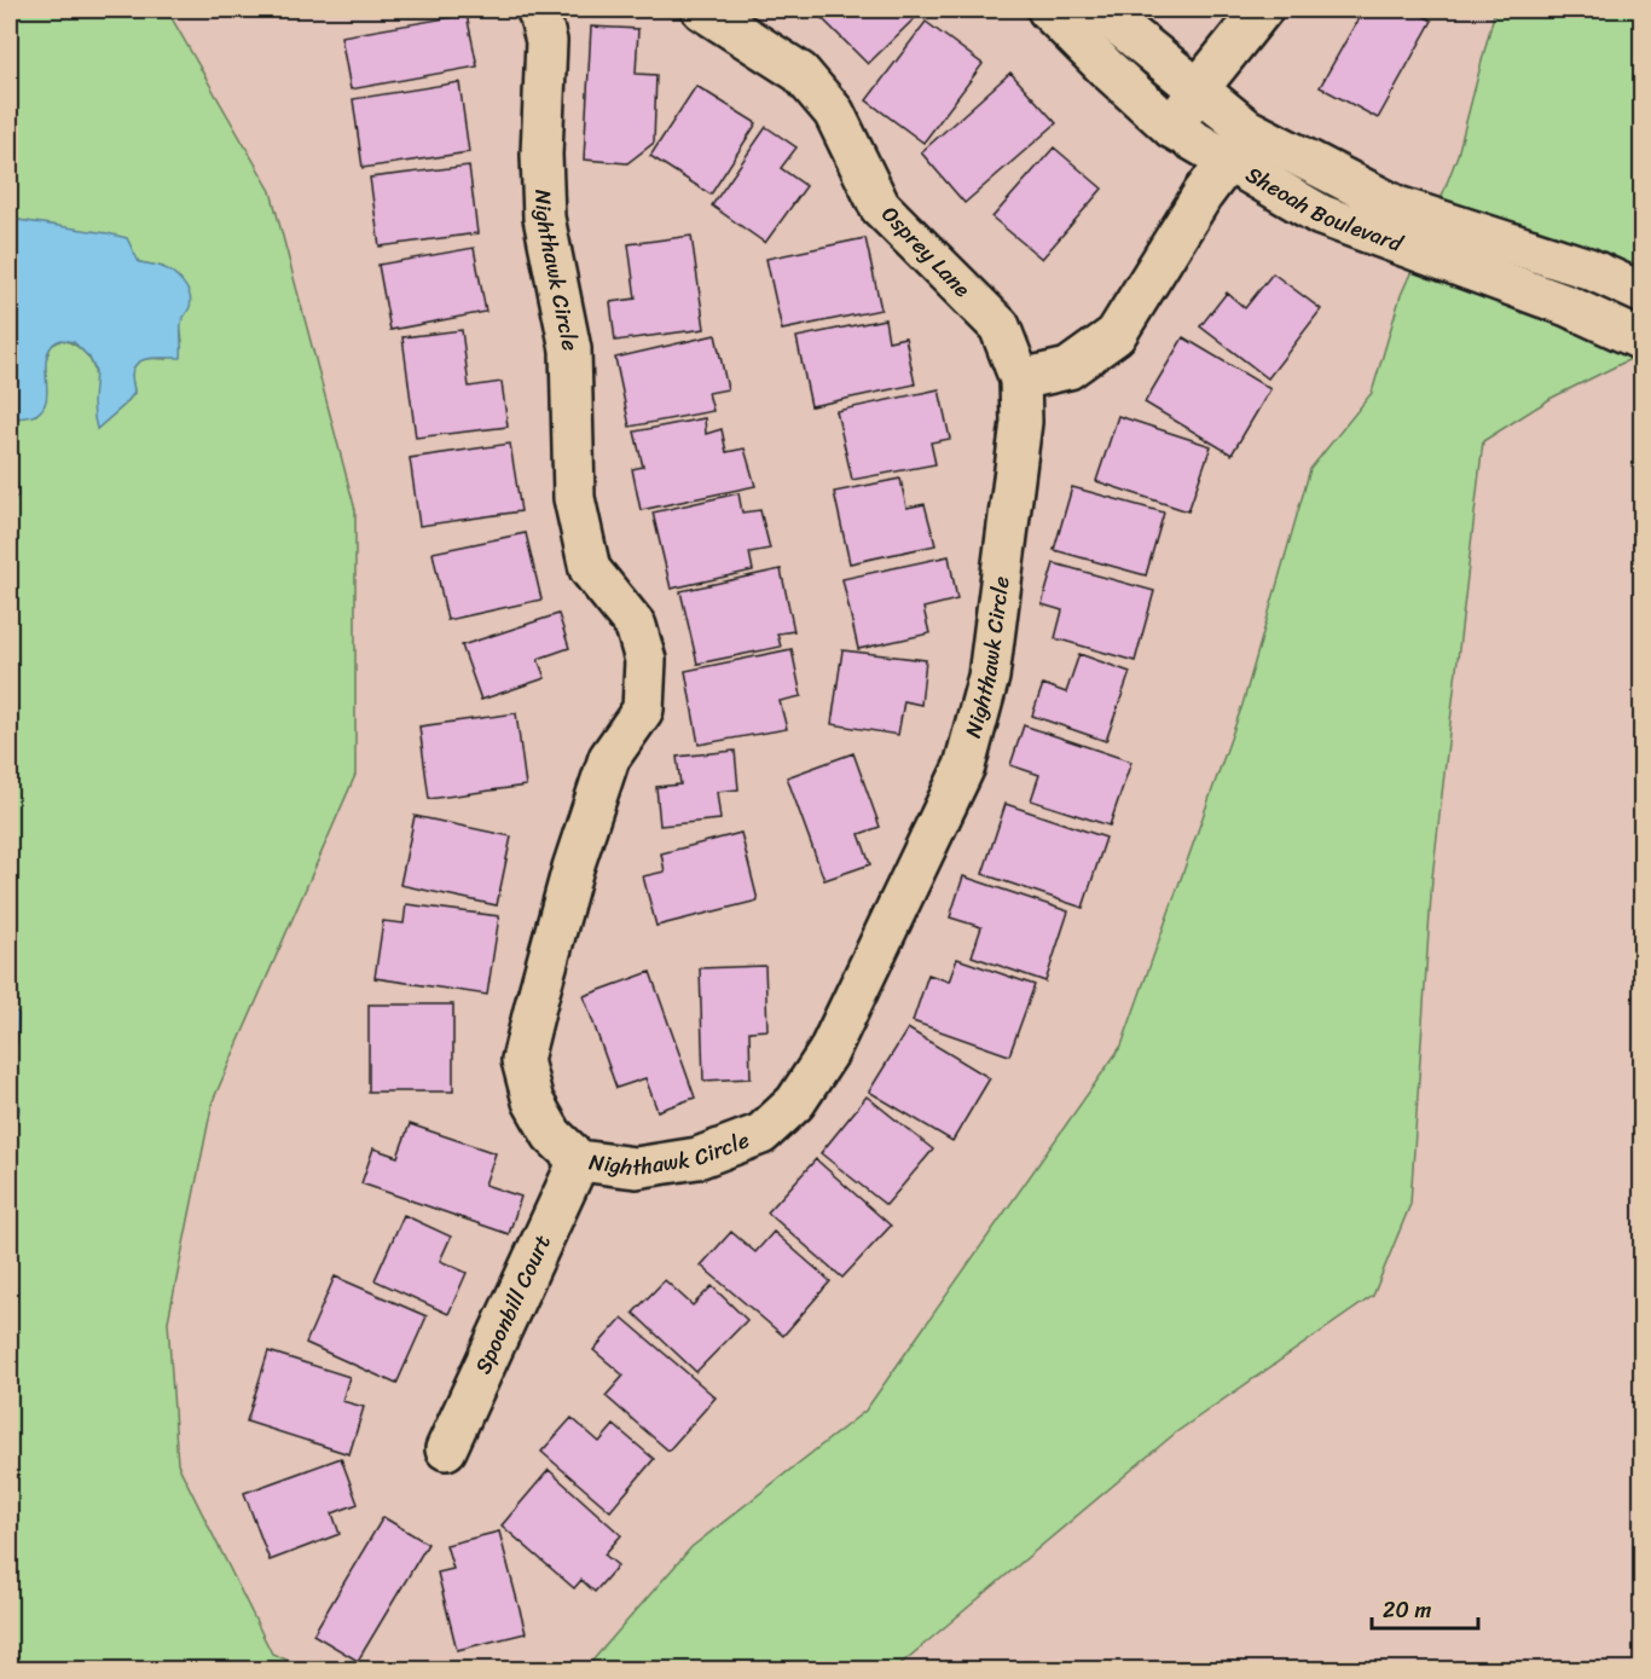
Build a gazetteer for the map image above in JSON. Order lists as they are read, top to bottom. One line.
{"streets":{"street":["Sheoah Boulevard","Osprey Lane","Nighthawk Circle","Spoonbill Court"]},"crossings":[["Osprey Lane","Nighthawk Circle"],["Nighthawk Circle","Spoonbill Court"]],"scale_bar":"20 m"}
